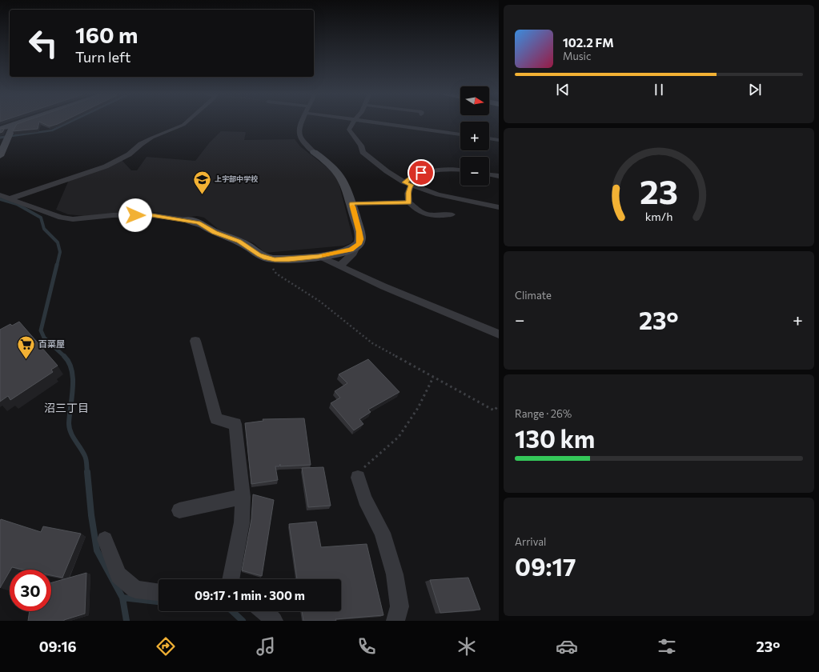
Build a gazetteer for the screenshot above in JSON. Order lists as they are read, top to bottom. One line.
{"districts":["沼三丁目"],"places":{"school or university":["上宇部中学校"],"supermarket":["百菜屋"]},"north":"right","page":{"turn":["160 m","Turn left"],"song":["102.2 FM","Music"],"map_buttons":["+","−"],"tile":["Climate",["Range · 26%","130 km"],["Arrival","09:17"]],"heat":["−","23°","+"],"limit":"30","trip":"09:17 · 1 min · 300 m","tabs":["09:16","23°"],"gauge":["23","km/h"]}}
